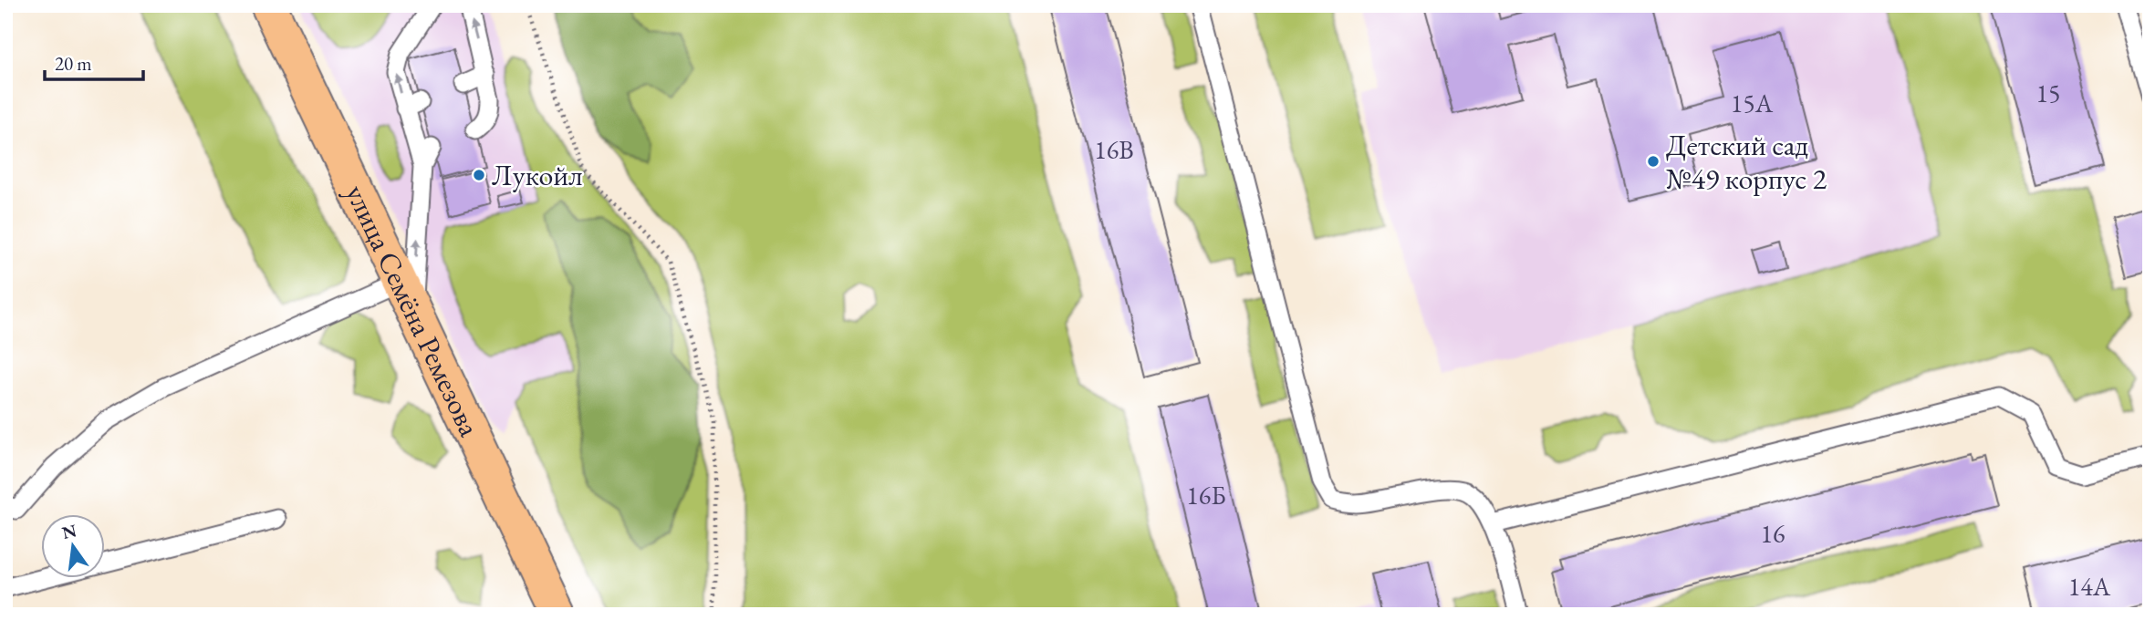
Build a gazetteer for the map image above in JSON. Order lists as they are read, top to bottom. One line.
{"streets":{"main road":["улица Семёна Ремезова"]},"places":["Детский сад №49 корпус 2","Лукойл"],"house_numbers":["15","15А","16В","16Б","16","14А"],"scale_bar":"20 m","north":"top"}
